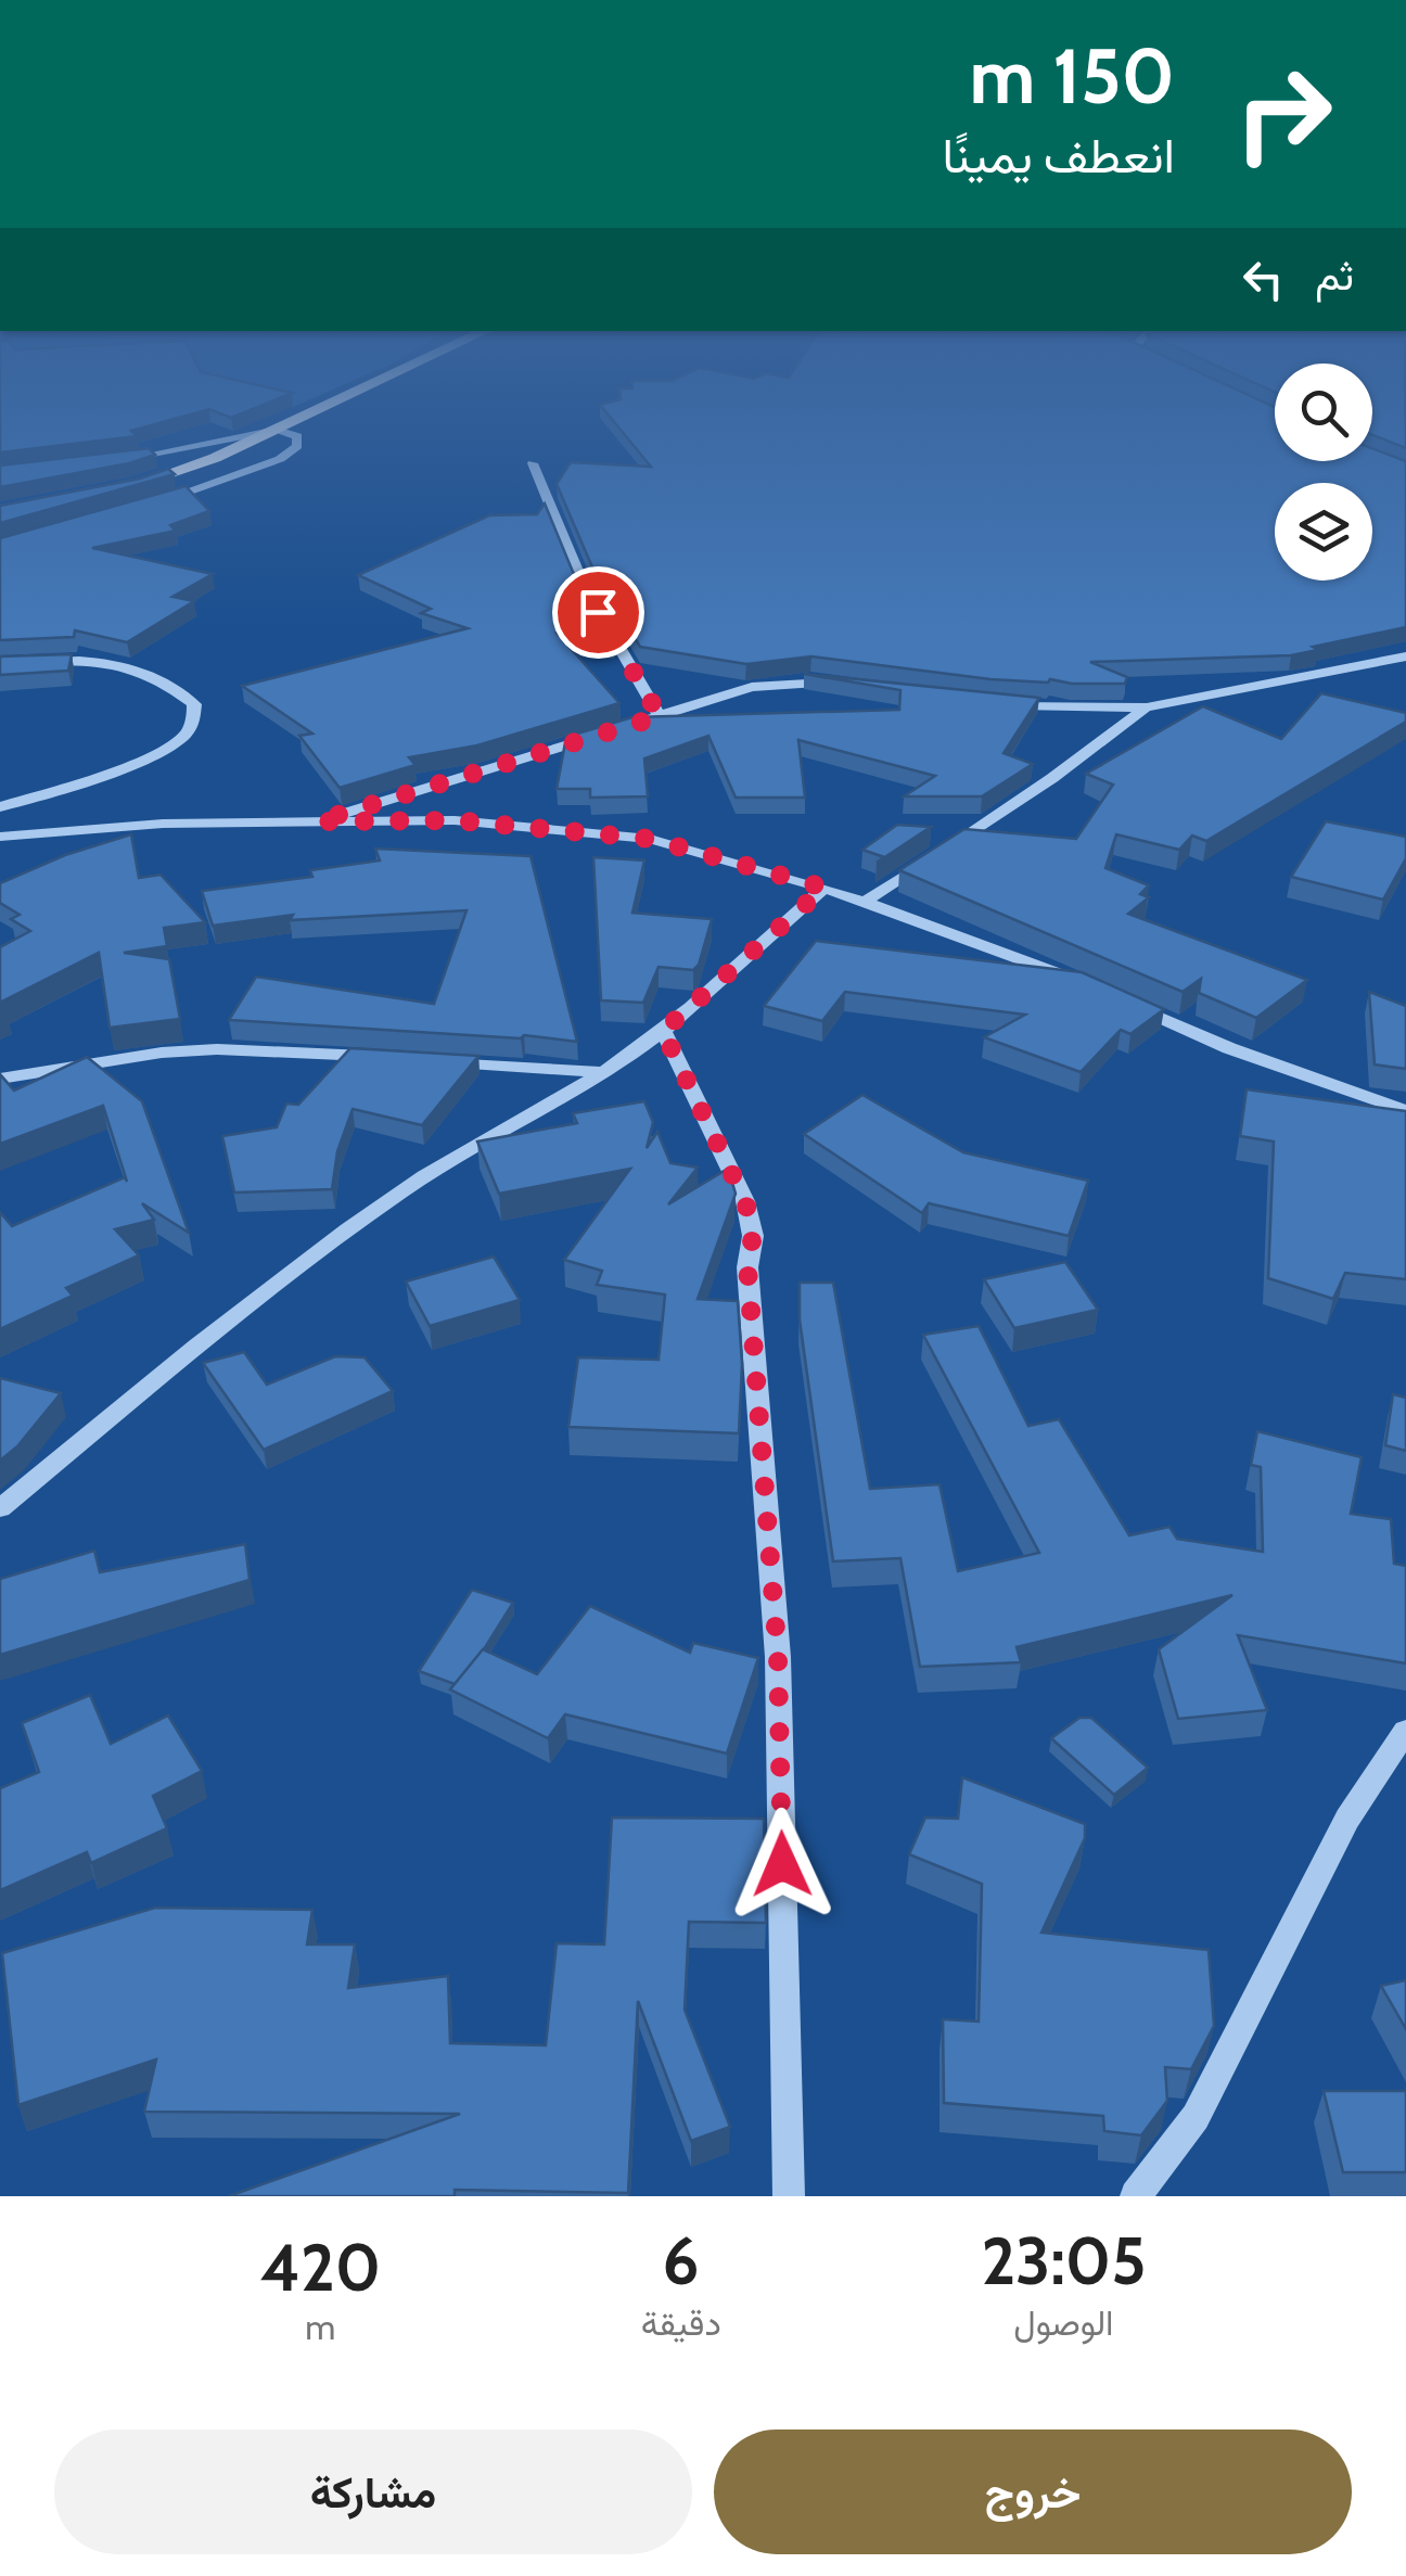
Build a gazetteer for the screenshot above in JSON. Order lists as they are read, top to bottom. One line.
{"page":{"turn":["150 m","انعطف يمينًا"],"then":"ثم","eta":["23:05","الوصول","6","دقيقة","420","m"],"buttons":["خروج","مشاركة"]}}
